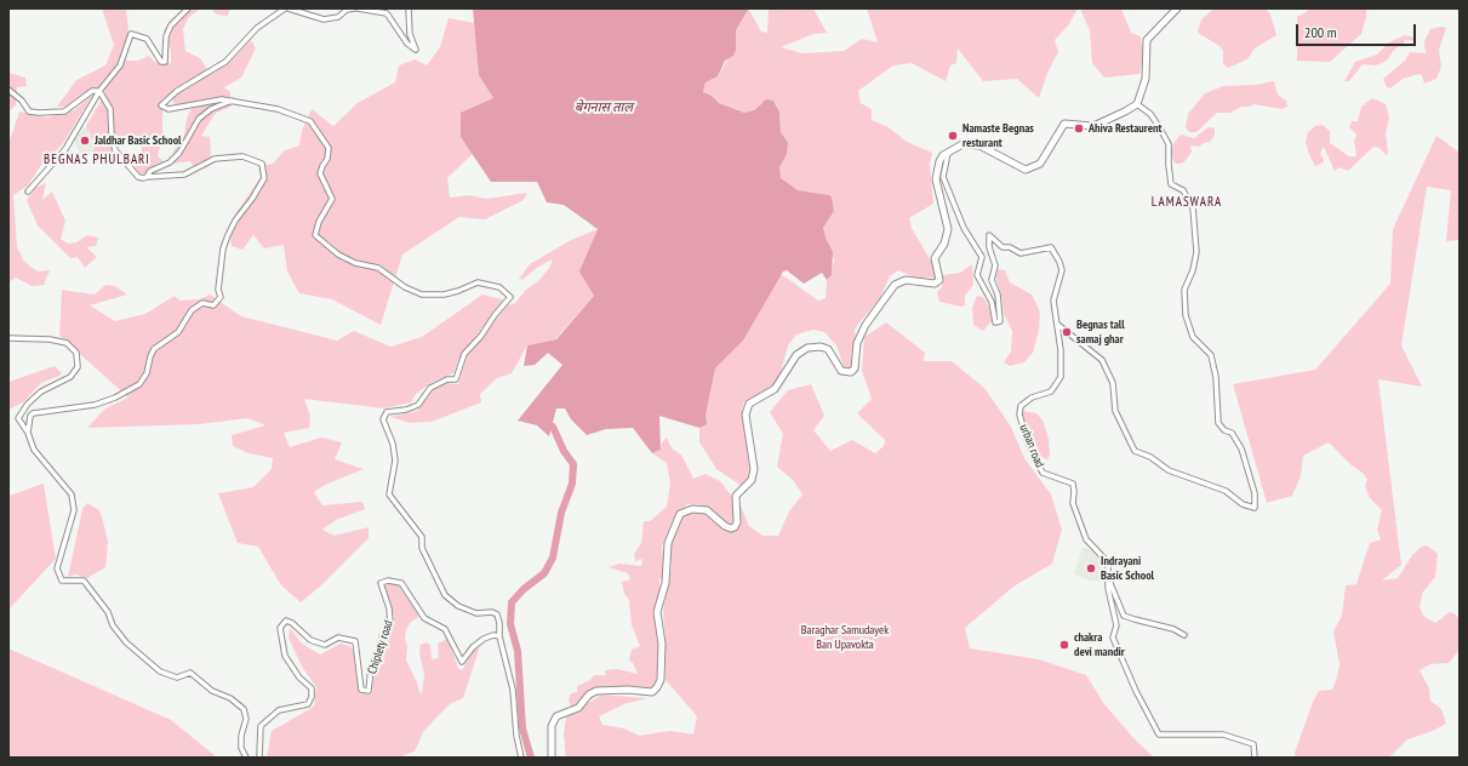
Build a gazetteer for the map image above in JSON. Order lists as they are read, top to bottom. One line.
{"streets":{"street":["urban road","Chiplety road"]},"districts":["BEGNAS PHULBARI","LAMASWARA"],"water":["बेगनास ताल"],"parks":["Baraghar Samudayek Ban Upavokta"],"places":["Ahiva Restaurent","Namaste Begnas resturant","Jaldhar Basic School","Begnas tall samaj ghar","Indrayani Basic School","chakra devi mandir"],"scale_bar":"200 m"}
